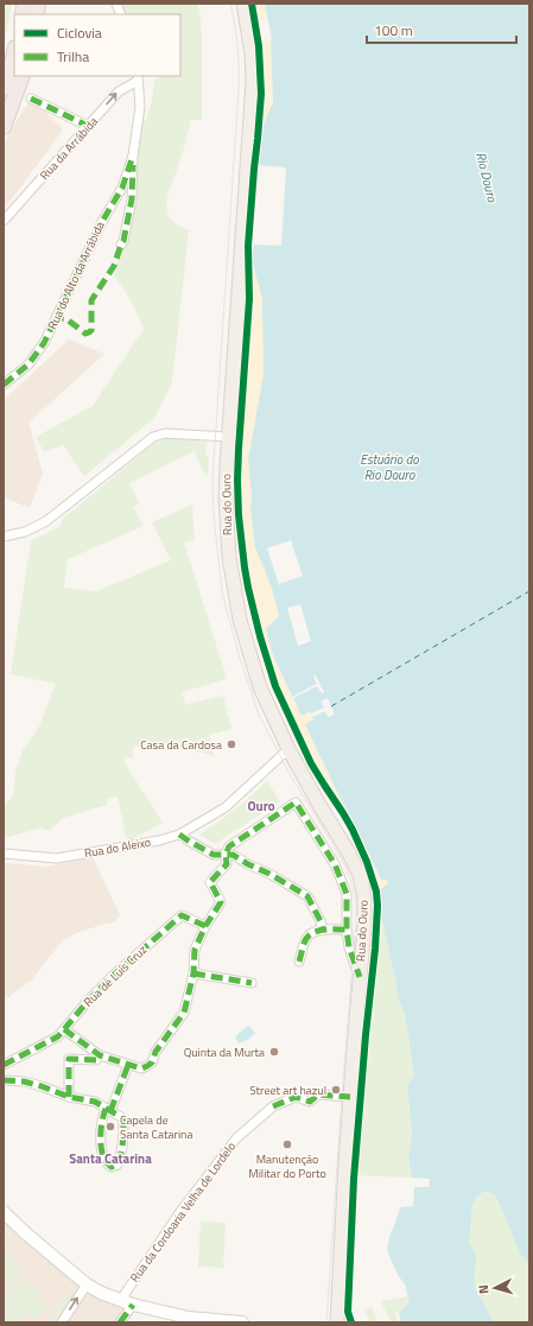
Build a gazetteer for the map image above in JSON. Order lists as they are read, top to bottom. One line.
{"streets":{"main road":["Rua do Ouro"],"street":["Rua da Arrábida","Rua do Alto da Arrábida","Rua do Aleixo","Rua de Luís Cruz","Rua da Cordoaria Velha de Lordelo"]},"crossings":[["Rua da Arrábida","Rua do Alto da Arrábida"],["Rua do Ouro","Rua do Aleixo"],["Rua do Ouro","Rua da Cordoaria Velha de Lordelo"]],"one_way":["Rua da Arrábida"],"districts":["Ouro","Santa Catarina"],"water":["Rio Douro","Estuário do Rio Douro"],"places":["Casa da Cardosa","Quinta da Murta","Street art hazul","Capela de Santa Catarina","Manutenção Militar do Porto"],"legend":["Ciclovia","Trilha"],"scale_bar":"100 m","north":"left"}
